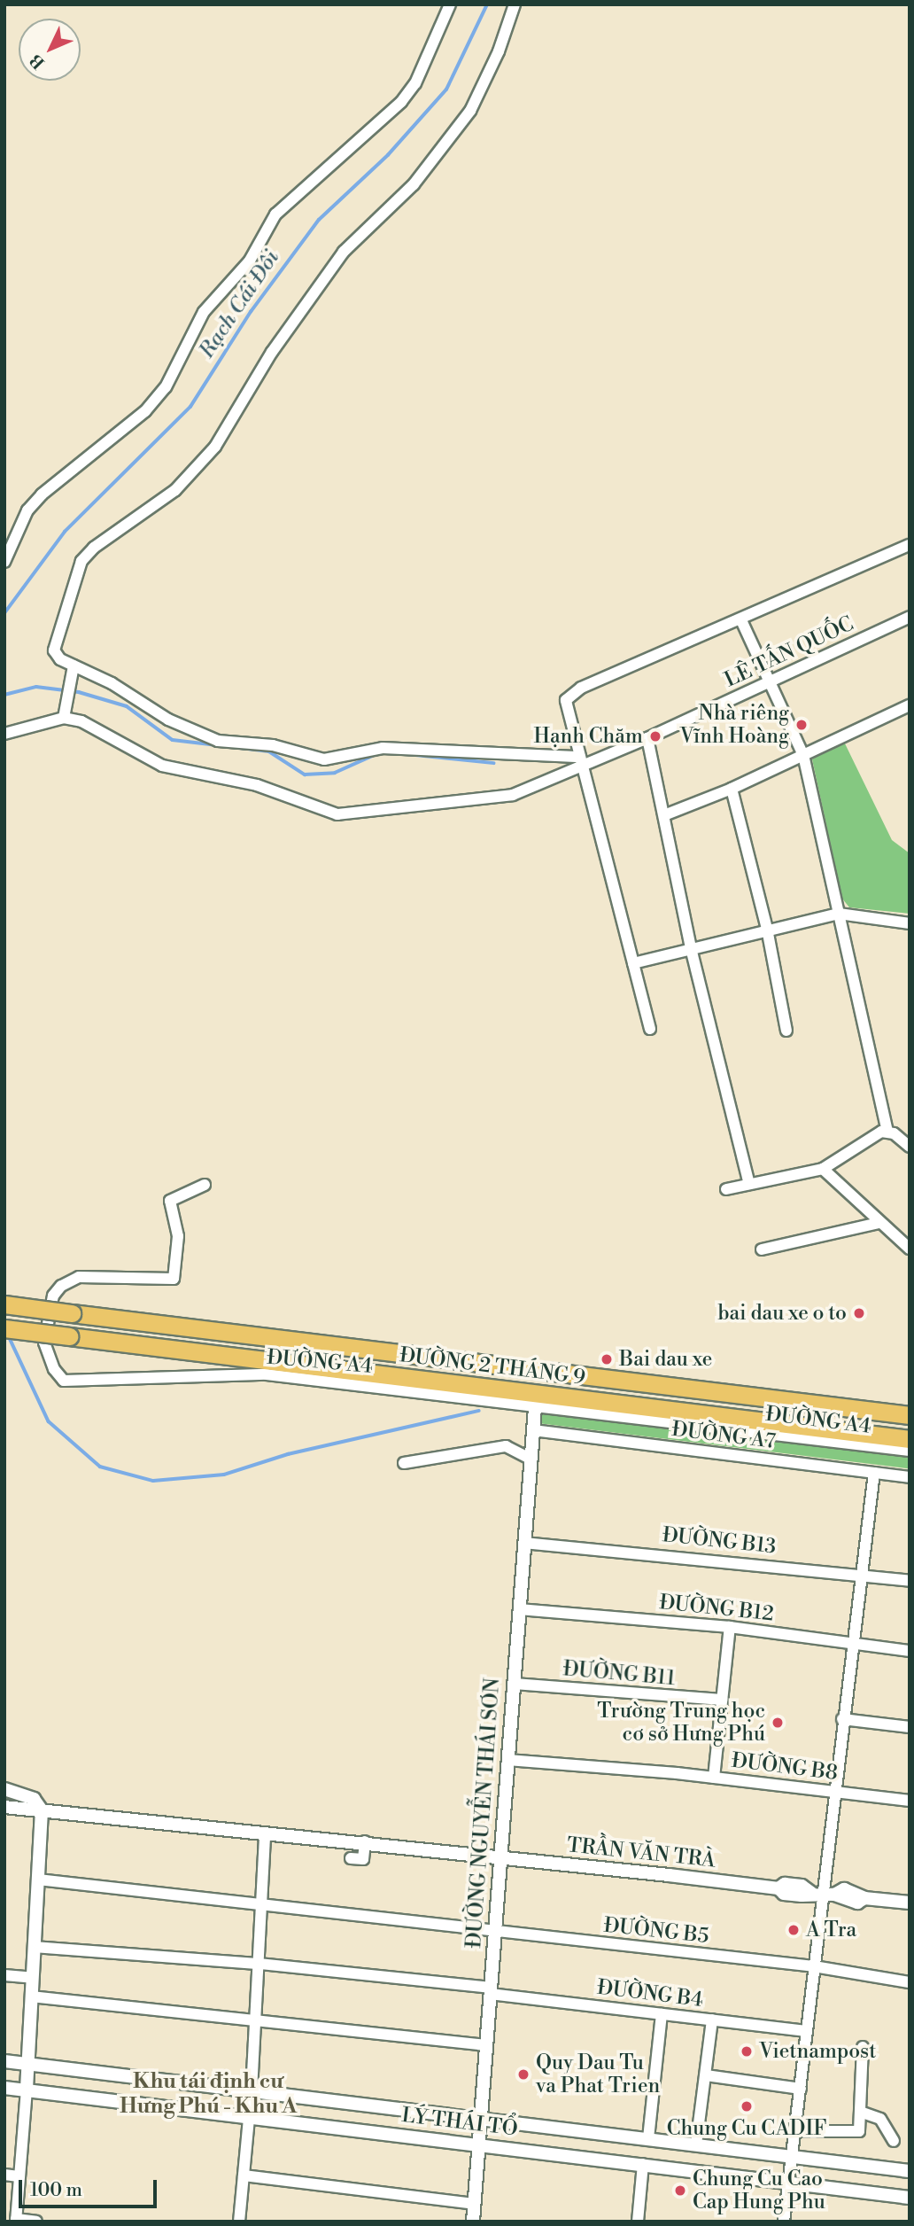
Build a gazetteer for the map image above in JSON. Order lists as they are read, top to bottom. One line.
{"streets":{"highway":["ĐƯỜNG 2 THÁNG 9"],"street":["LÊ TẤN QUỐC","ĐƯỜNG A4","ĐƯỜNG A7","ĐƯỜNG B13","ĐƯỜNG B12","ĐƯỜNG B11","ĐƯỜNG B8","ĐƯỜNG NGUYỄN THÁI SƠN","TRẦN VĂN TRÀ","ĐƯỜNG B5","ĐƯỜNG B4","LÝ THÁI TỔ"]},"crossings":[["ĐƯỜNG A4","ĐƯỜNG NGUYỄN THÁI SƠN"],["ĐƯỜNG A7","ĐƯỜNG NGUYỄN THÁI SƠN"],["ĐƯỜNG B13","ĐƯỜNG NGUYỄN THÁI SƠN"],["ĐƯỜNG B12","ĐƯỜNG NGUYỄN THÁI SƠN"],["ĐƯỜNG B11","ĐƯỜNG NGUYỄN THÁI SƠN"],["ĐƯỜNG B8","ĐƯỜNG NGUYỄN THÁI SƠN"],["ĐƯỜNG NGUYỄN THÁI SƠN","TRẦN VĂN TRÀ"],["ĐƯỜNG NGUYỄN THÁI SƠN","ĐƯỜNG B5"],["ĐƯỜNG NGUYỄN THÁI SƠN","ĐƯỜNG B4"],["ĐƯỜNG NGUYỄN THÁI SƠN","LÝ THÁI TỔ"]],"districts":["Khu tái định cư Hưng Phú - Khu A"],"water":["Rạch Cái Đôi"],"places":["Nhà riêng Vĩnh Hoàng","Hạnh Chăm","bai dau xe o to","Bai dau xe","Trường Trung học cơ sở Hưng Phú","A Tra","Vietnampost","Quy Dau Tu va Phat Trien","Chung Cu CADIF","Chung Cu Cao Cap Hung Phu"],"scale_bar":"100 m","north":"bottom left"}
